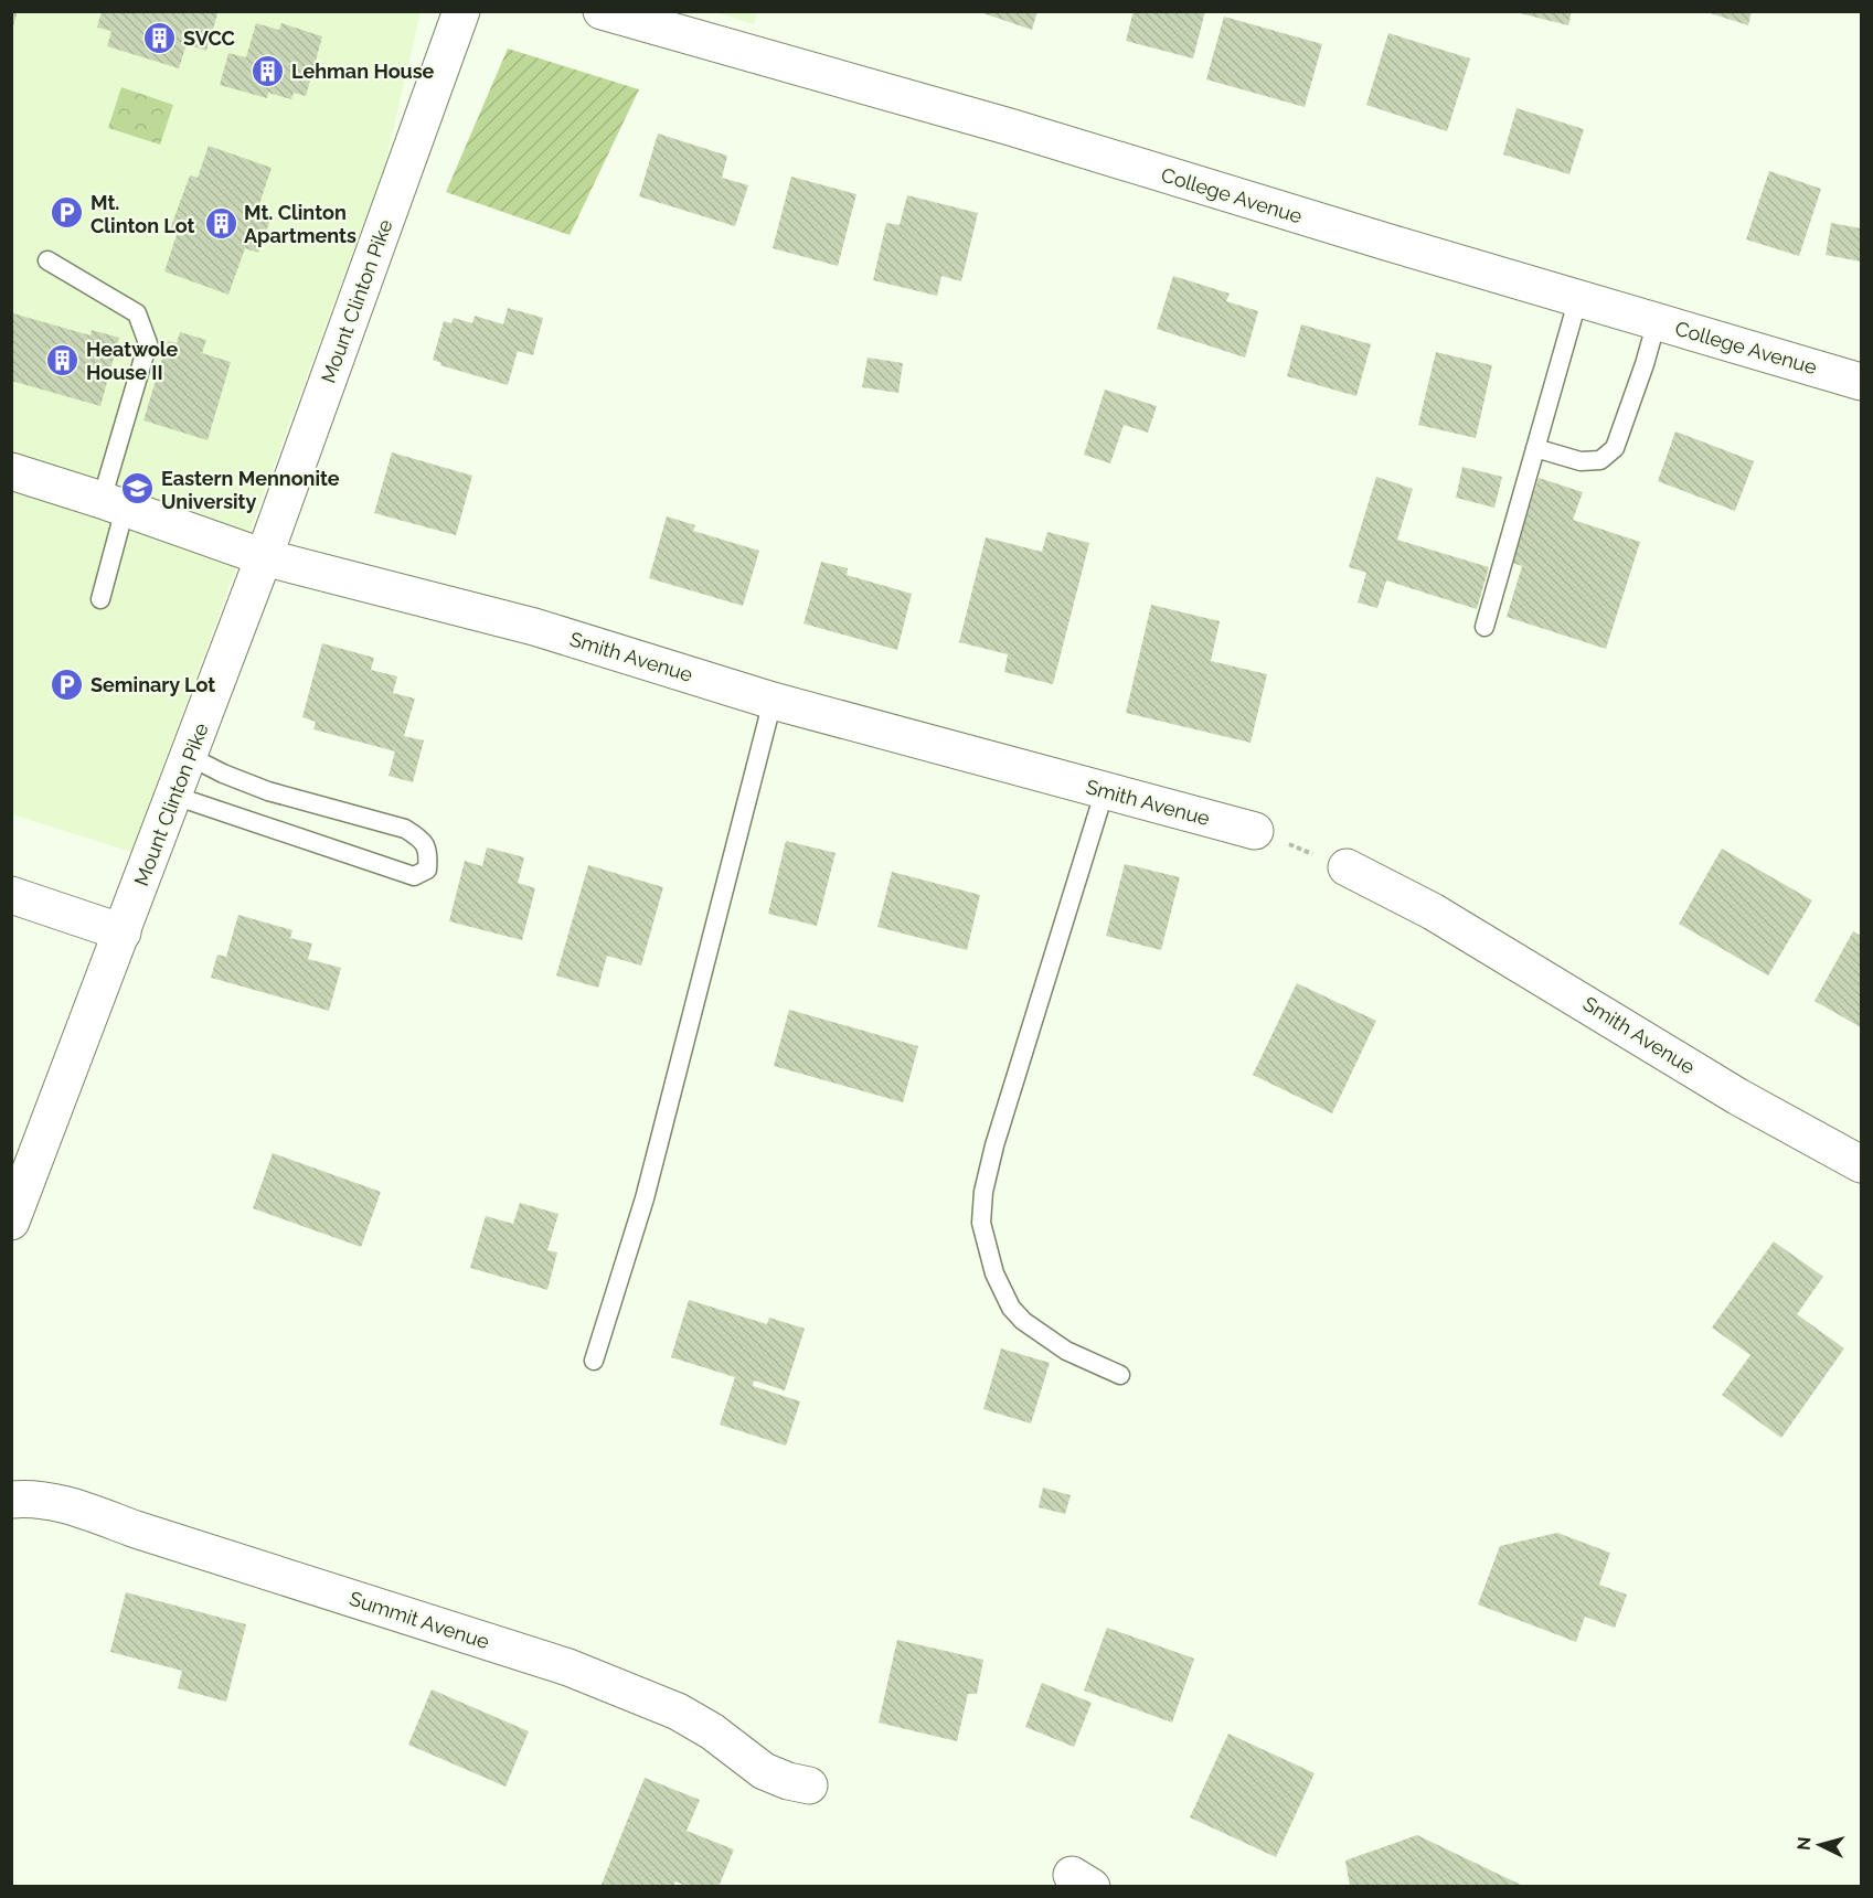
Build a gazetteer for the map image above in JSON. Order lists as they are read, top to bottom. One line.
{"streets":{"street":["College Avenue","Mount Clinton Pike","Smith Avenue","Summit Avenue"]},"crossings":[["Mount Clinton Pike","Smith Avenue"]],"places":{"building":["SVCC","Lehman House","Mt. Clinton Apartments","Heatwole House II"],"parking":["Mt. Clinton Lot","Seminary Lot"],"school or university":["Eastern Mennonite University"]},"north":"left"}
